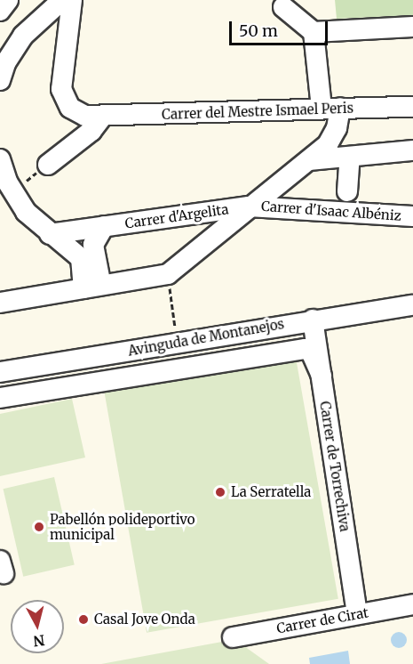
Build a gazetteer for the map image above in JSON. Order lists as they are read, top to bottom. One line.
{"streets":{"street":["Carrer del Mestre Ismael Peris","Carrer d'Isaac Albéniz","Carrer d'Argelita","Avinguda de Montanejos","Carrer de Torrechiva","Carrer de Cirat"]},"crossings":[["Carrer del Mestre Ismael Peris","Carrer d'Argelita"],["Carrer d'Isaac Albéniz","Carrer d'Argelita"],["Avinguda de Montanejos","Carrer de Torrechiva"],["Carrer de Torrechiva","Carrer de Cirat"]],"places":["La Serratella","Pabellón polideportivo municipal","Casal Jove Onda"],"scale_bar":"50 m","north":"bottom"}
